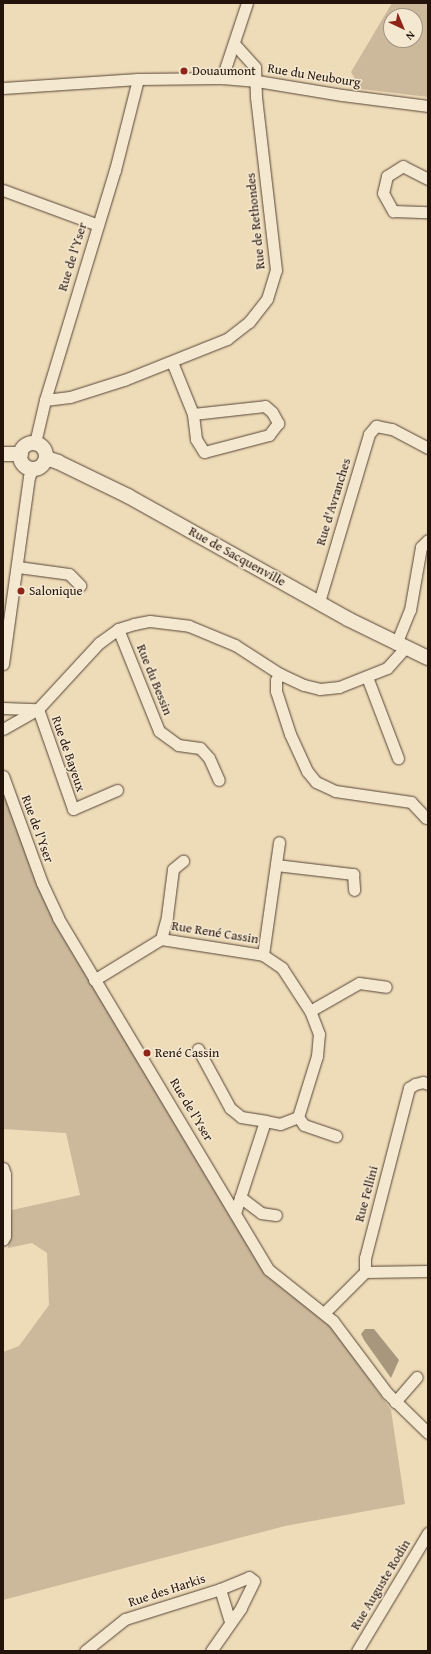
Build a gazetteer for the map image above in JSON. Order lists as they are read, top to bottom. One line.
{"streets":{"street":["Rue du Neubourg","Rue de Rethondes","Rue de l'Yser","Rue d'Avranches","Rue de Sacquenville","Rue du Bessin","Rue de Bayeux","Rue René Cassin","Rue Fellini","Rue Auguste Rodin","Rue des Harkis"]},"crossings":[["Rue du Neubourg","Rue de Rethondes"],["Rue du Neubourg","Rue de l'Yser"],["Rue de Rethondes","Rue de l'Yser"],["Rue de l'Yser","Rue de Sacquenville"],["Rue d'Avranches","Rue de Sacquenville"]],"places":["Douaumont","Salonique","René Cassin"],"north":"bottom right"}
